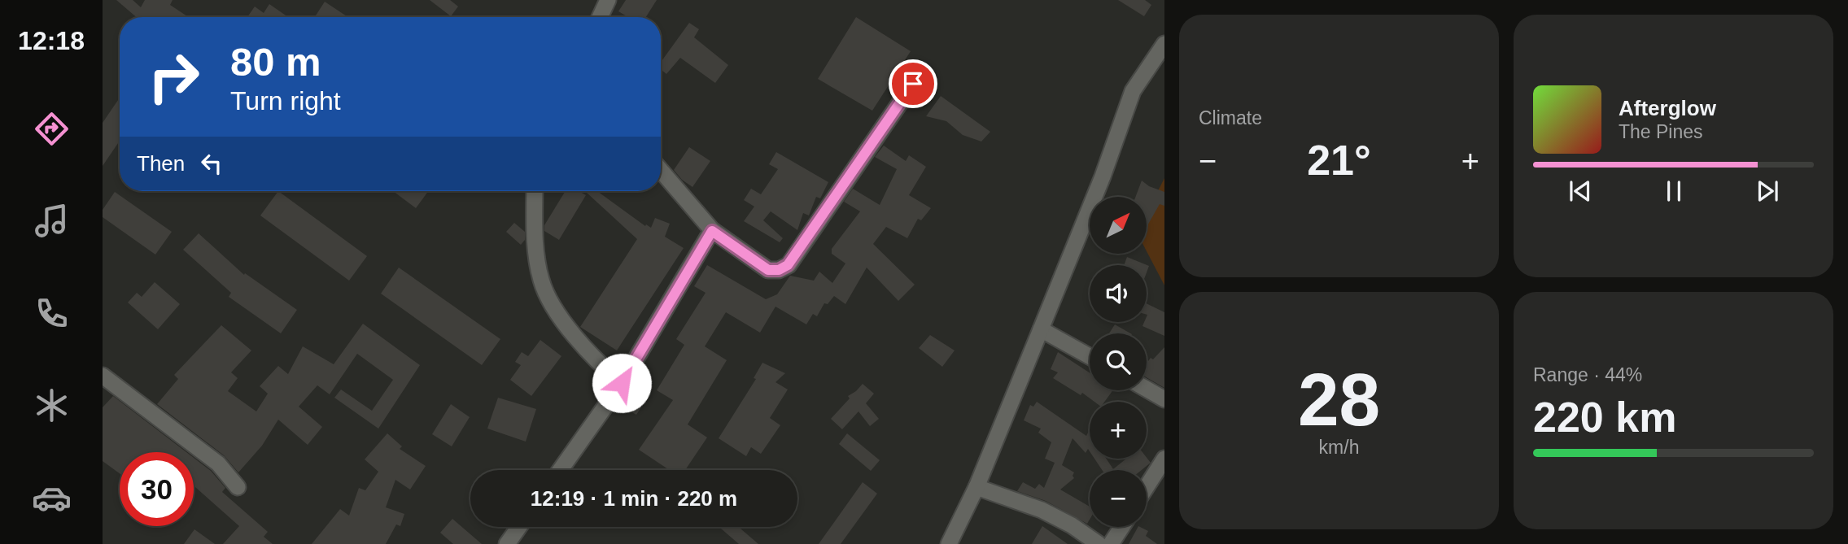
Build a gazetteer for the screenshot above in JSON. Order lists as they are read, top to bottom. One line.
{"north":"top right","page":{"tabs":"12:18","tile":["Climate",["28","km/h"],["Range · 44%","220 km"]],"turn":["80 m","Turn right"],"song":["Afterglow","The Pines"],"then":"Then","heat":["−","21°","+"],"map_buttons":["+","−"],"limit":"30","trip":"12:19 · 1 min · 220 m"}}
